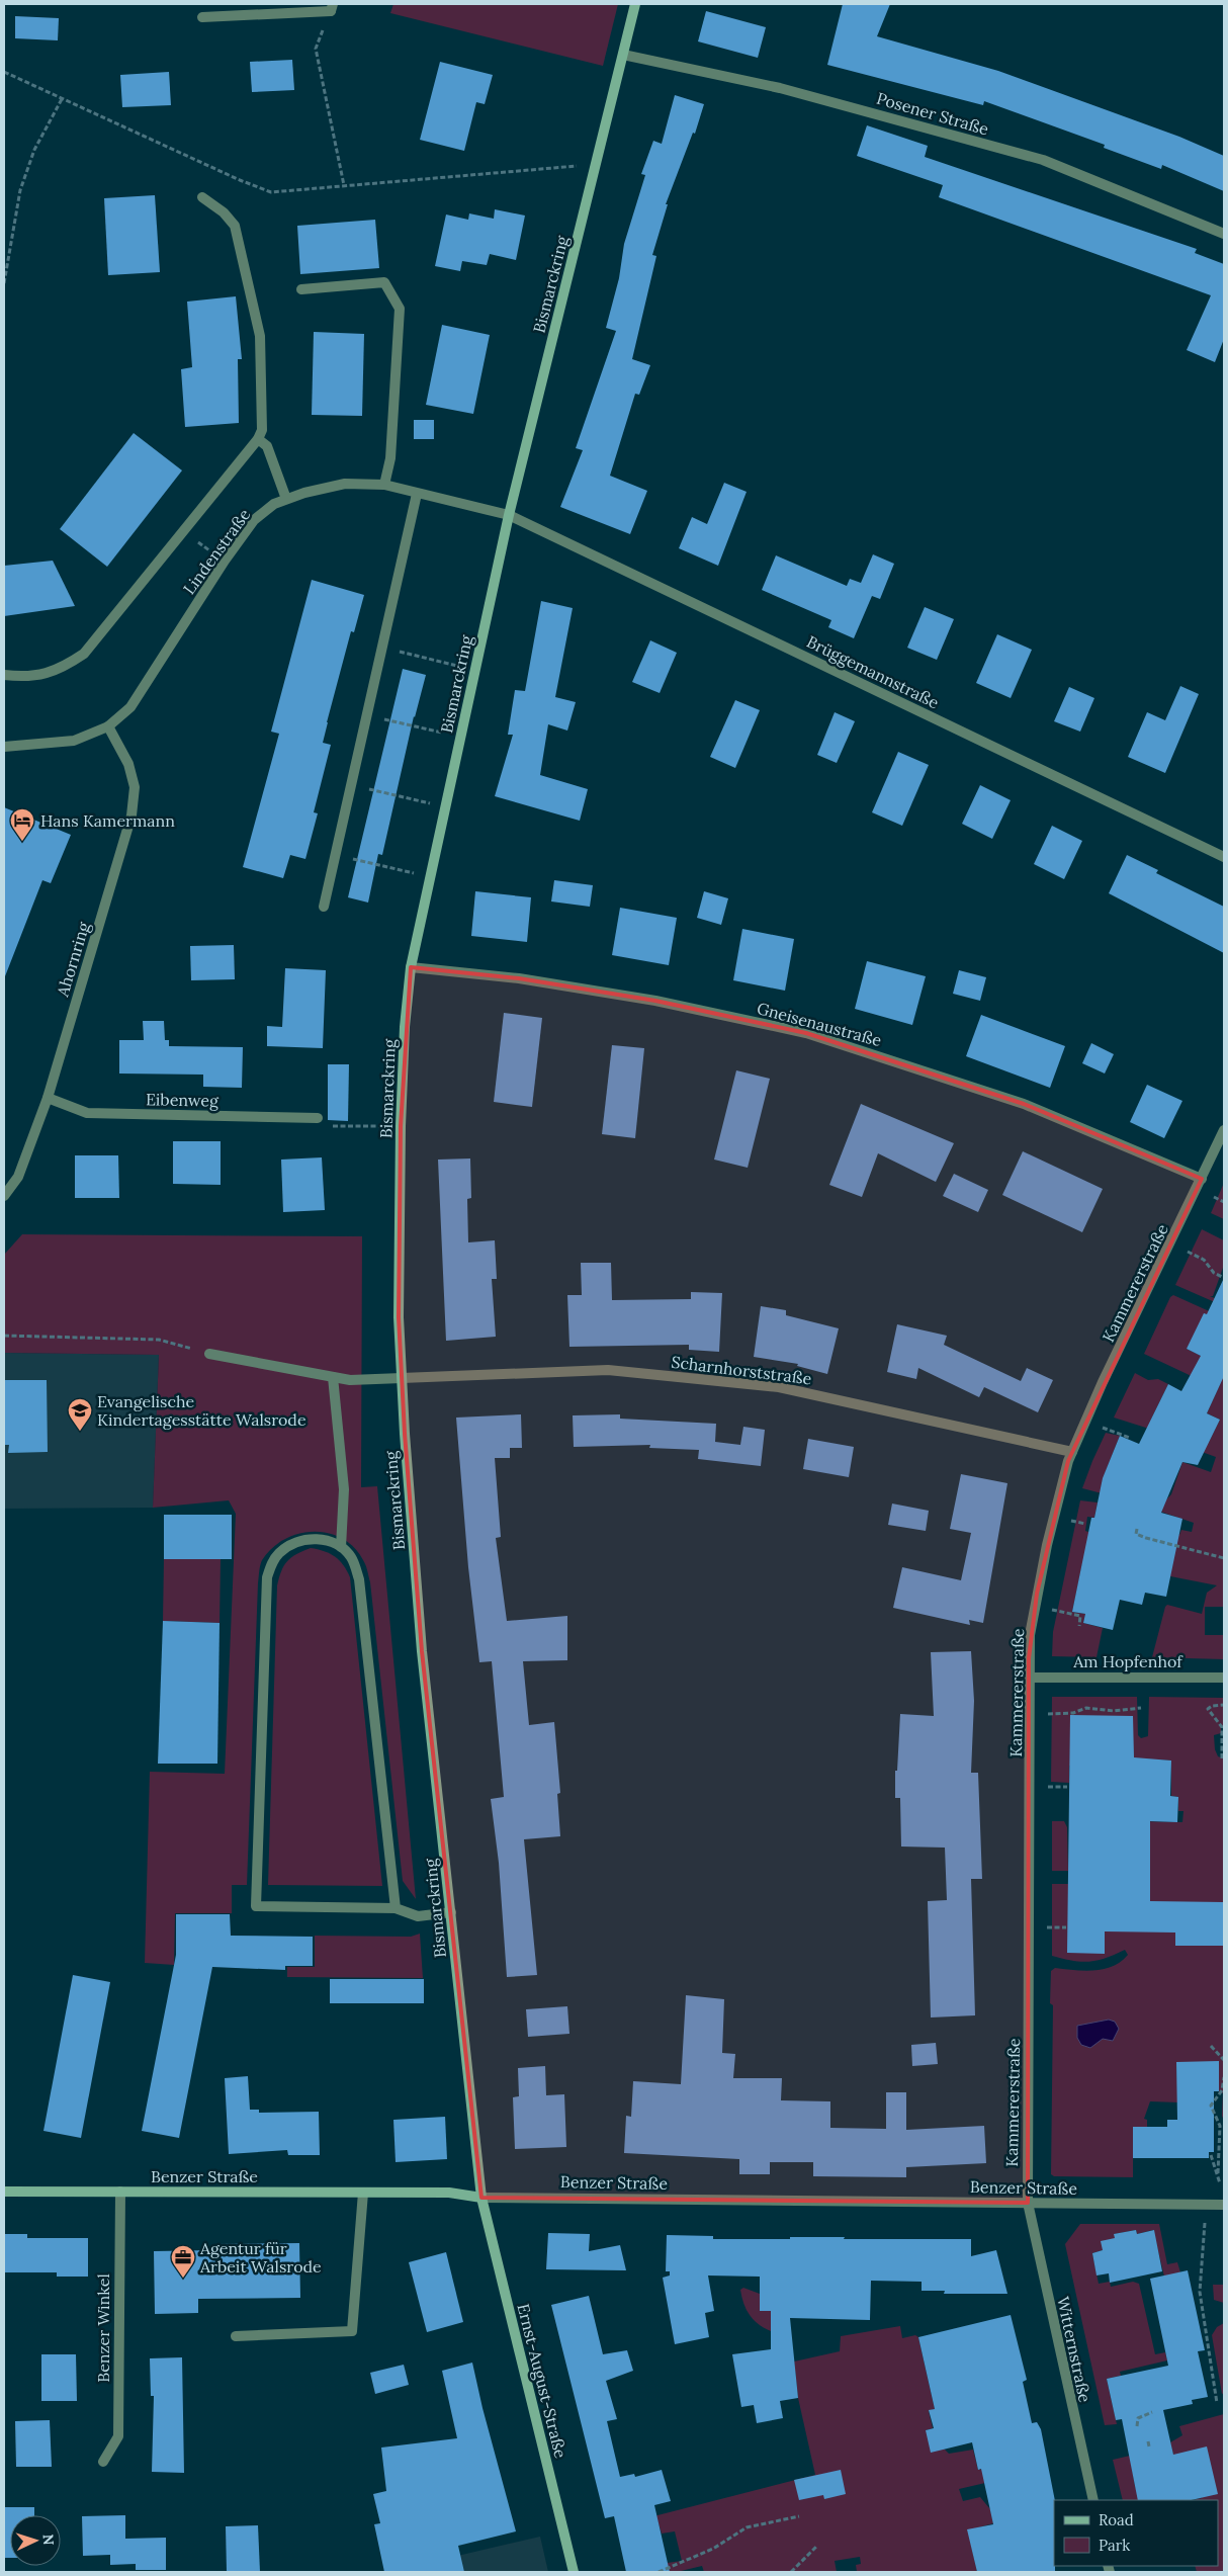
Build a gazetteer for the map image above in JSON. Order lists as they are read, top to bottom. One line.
{"streets":{"street":["Posener Straße","Bismarckring","Lindenstraße","Brüggemannstraße","Ahornring","Gneisenaustraße","Eibenweg","Kammererstraße","Scharnhorststraße","Am Hopfenhof","Benzer Straße","Benzer Winkel","Witternstraße","Ernst-August-Straße"]},"crossings":[["Posener Straße","Bismarckring"],["Bismarckring","Lindenstraße"],["Bismarckring","Brüggemannstraße"],["Bismarckring","Gneisenaustraße"],["Bismarckring","Scharnhorststraße"],["Bismarckring","Benzer Straße"],["Bismarckring","Ernst-August-Straße"],["Lindenstraße","Brüggemannstraße"],["Lindenstraße","Ahornring"],["Ahornring","Eibenweg"],["Gneisenaustraße","Kammererstraße"],["Kammererstraße","Scharnhorststraße"],["Kammererstraße","Am Hopfenhof"],["Kammererstraße","Benzer Straße"],["Kammererstraße","Witternstraße"],["Benzer Straße","Benzer Winkel"],["Benzer Straße","Witternstraße"],["Benzer Straße","Ernst-August-Straße"]],"places":{"hotel":["Hans Kamermann"],"school or university":["Evangelische Kindertagesstätte Walsrode"],"office":["Agentur für Arbeit Walsrode"]},"legend":["Road","Park"],"north":"right"}
